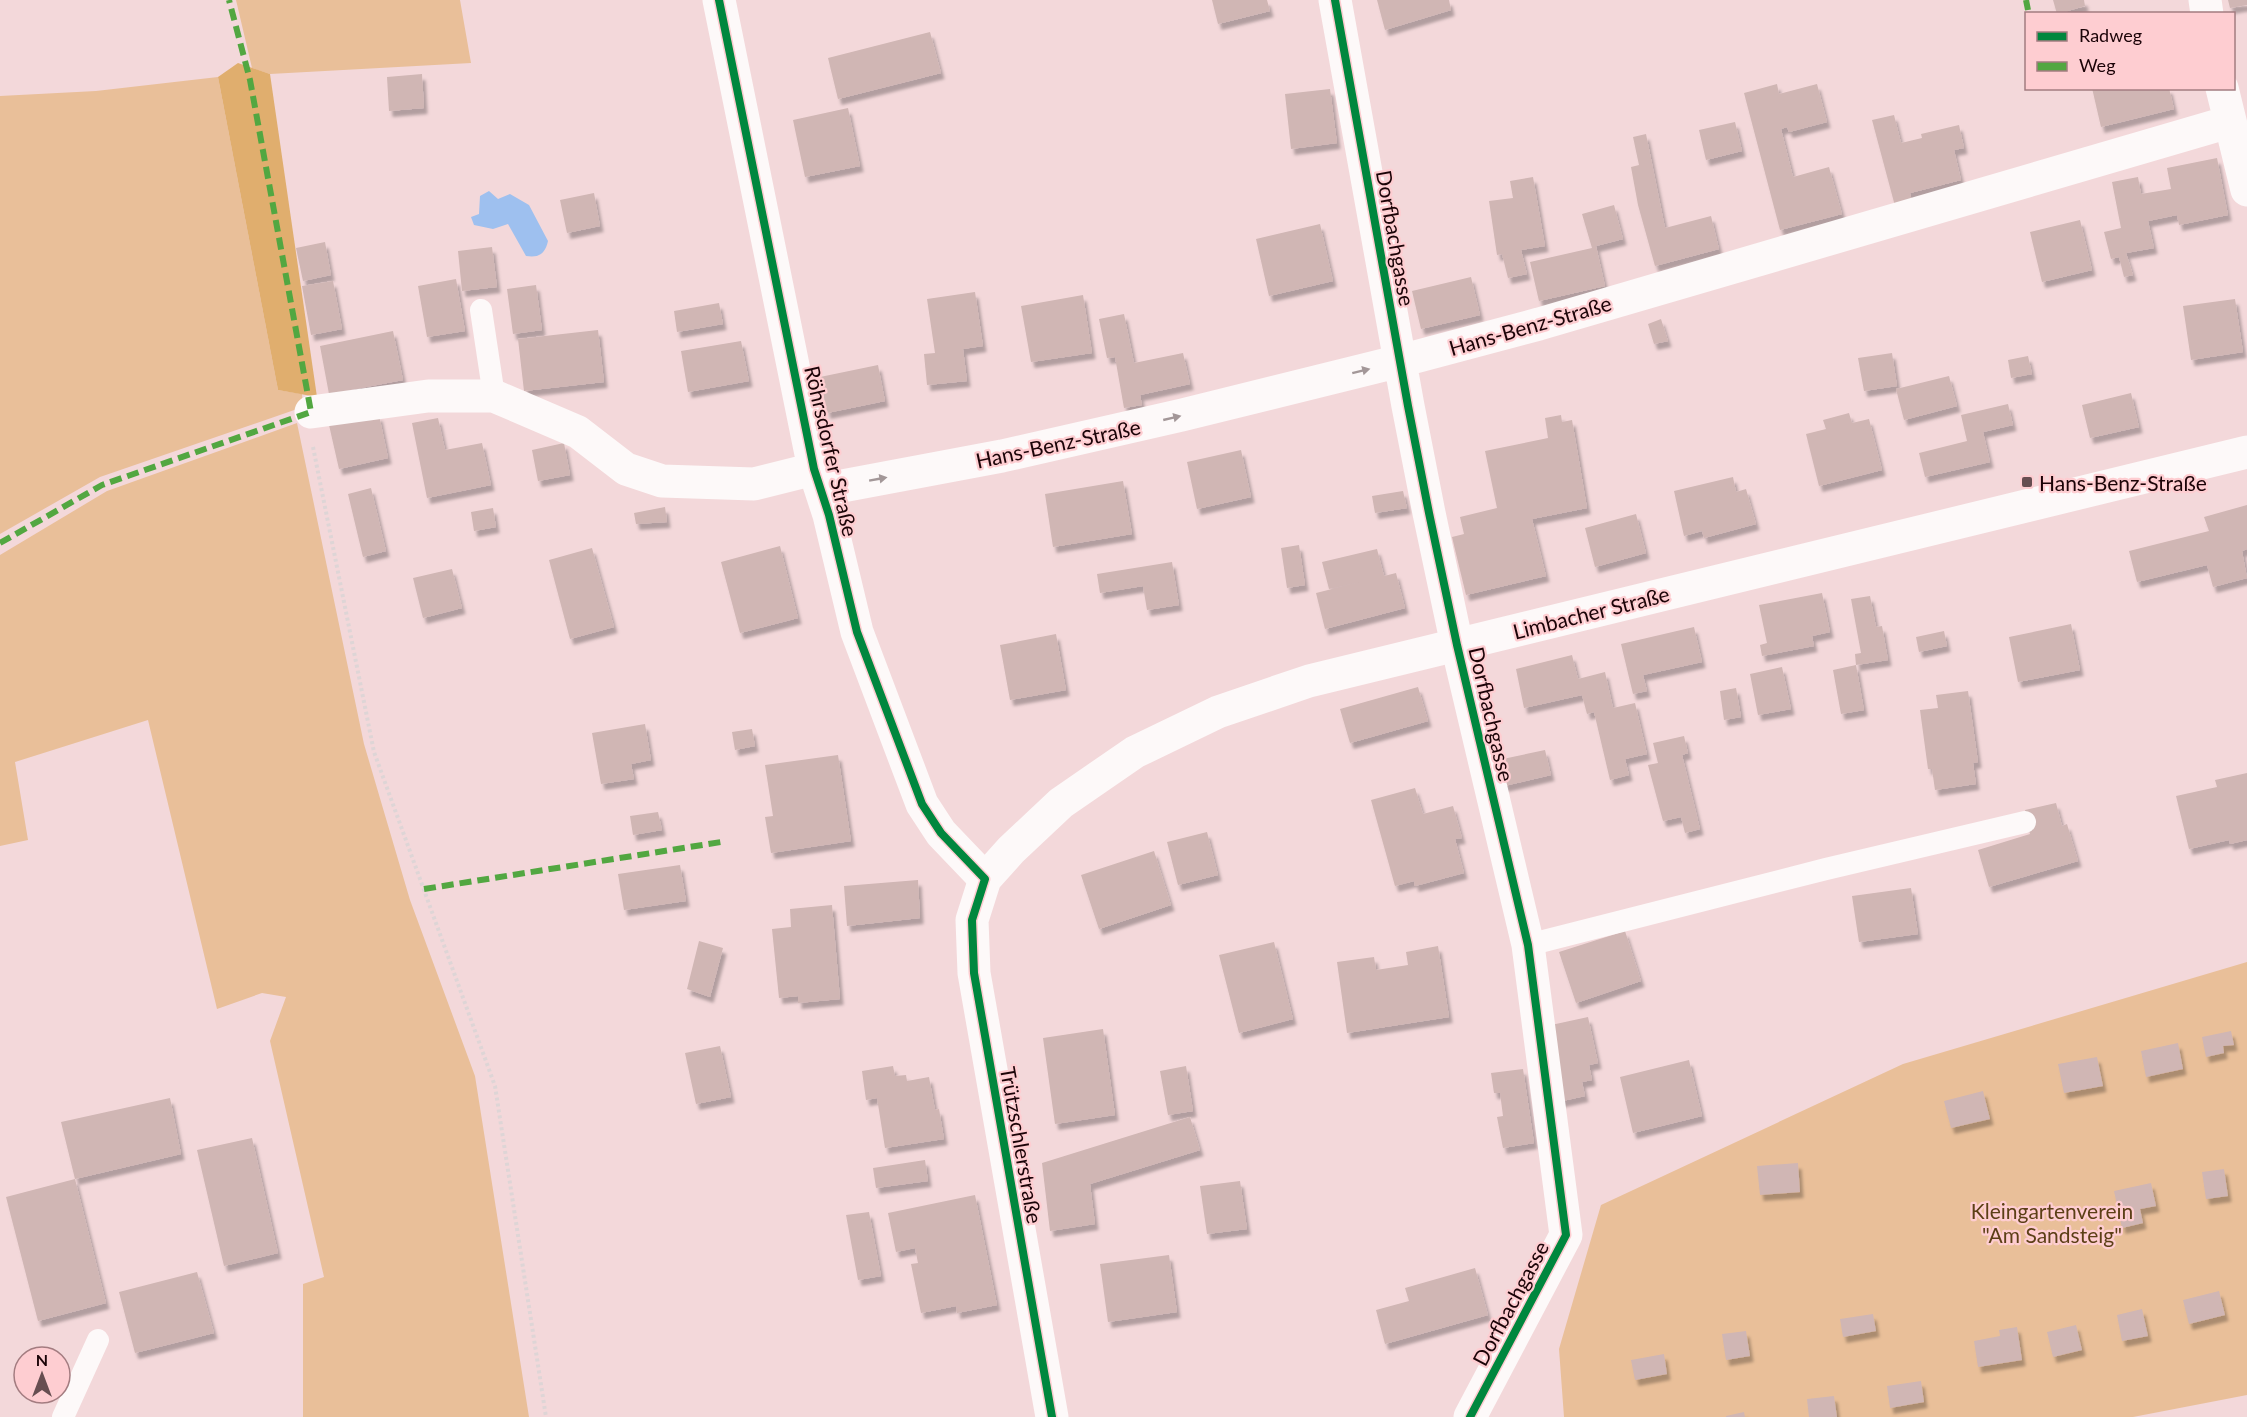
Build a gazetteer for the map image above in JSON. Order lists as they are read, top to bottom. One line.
{"streets":{"street":["Dorfbachgasse","Hans-Benz-Straße","Röhrsdorfer Straße","Limbacher Straße","Trützschlerstraße"]},"crossings":[["Dorfbachgasse","Hans-Benz-Straße"],["Dorfbachgasse","Limbacher Straße"],["Hans-Benz-Straße","Röhrsdorfer Straße"],["Röhrsdorfer Straße","Limbacher Straße"],["Röhrsdorfer Straße","Trützschlerstraße"],["Limbacher Straße","Trützschlerstraße"]],"parks":["Kleingartenverein \"Am Sandsteig\""],"places":{"transit":["Hans-Benz-Straße"]},"legend":["Radweg","Weg"],"north":"top"}
